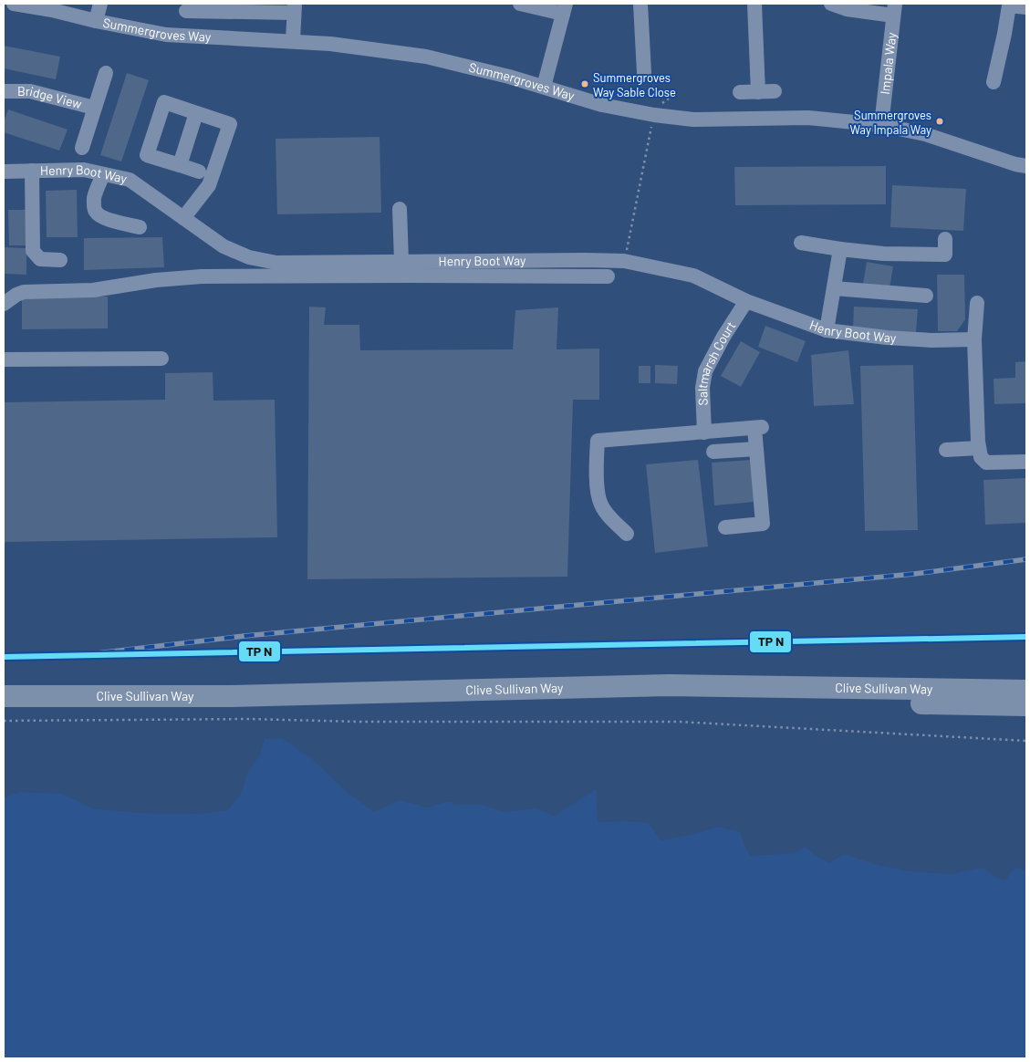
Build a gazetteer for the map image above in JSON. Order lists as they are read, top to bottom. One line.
{"streets":{"highway":["Clive Sullivan Way"],"street":["Summergroves Way","Impala Way","Bridge View","Henry Boot Way","Saltmarsh Court"]},"crossings":[["Summergroves Way","Impala Way"],["Henry Boot Way","Saltmarsh Court"]],"places":["Summergroves Way Sable Close","Summergroves Way Impala Way"]}
